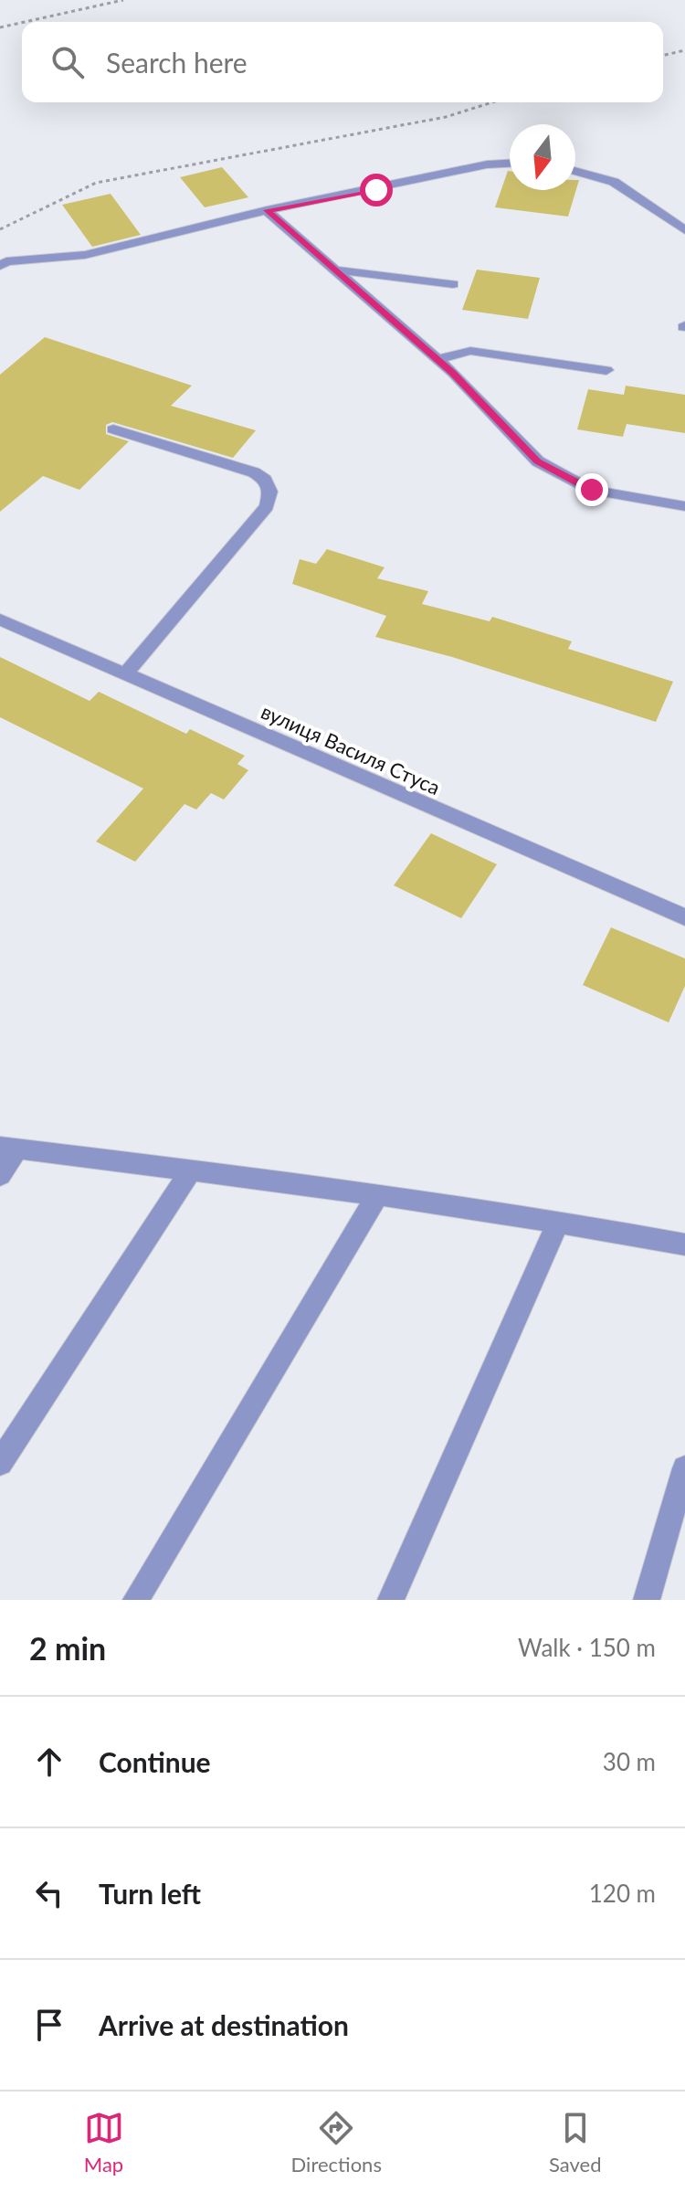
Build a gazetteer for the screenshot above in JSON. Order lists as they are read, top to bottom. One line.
{"streets":{"street":["вулиця Василя Стуса"]},"north":"bottom","page":{"search":"Search here","heading":["2 min","Walk · 150 m"],"list":[["Continue","30 m"],["Turn left","120 m"],"Arrive at destination"],"nav":["Map","Directions","Saved"]}}
